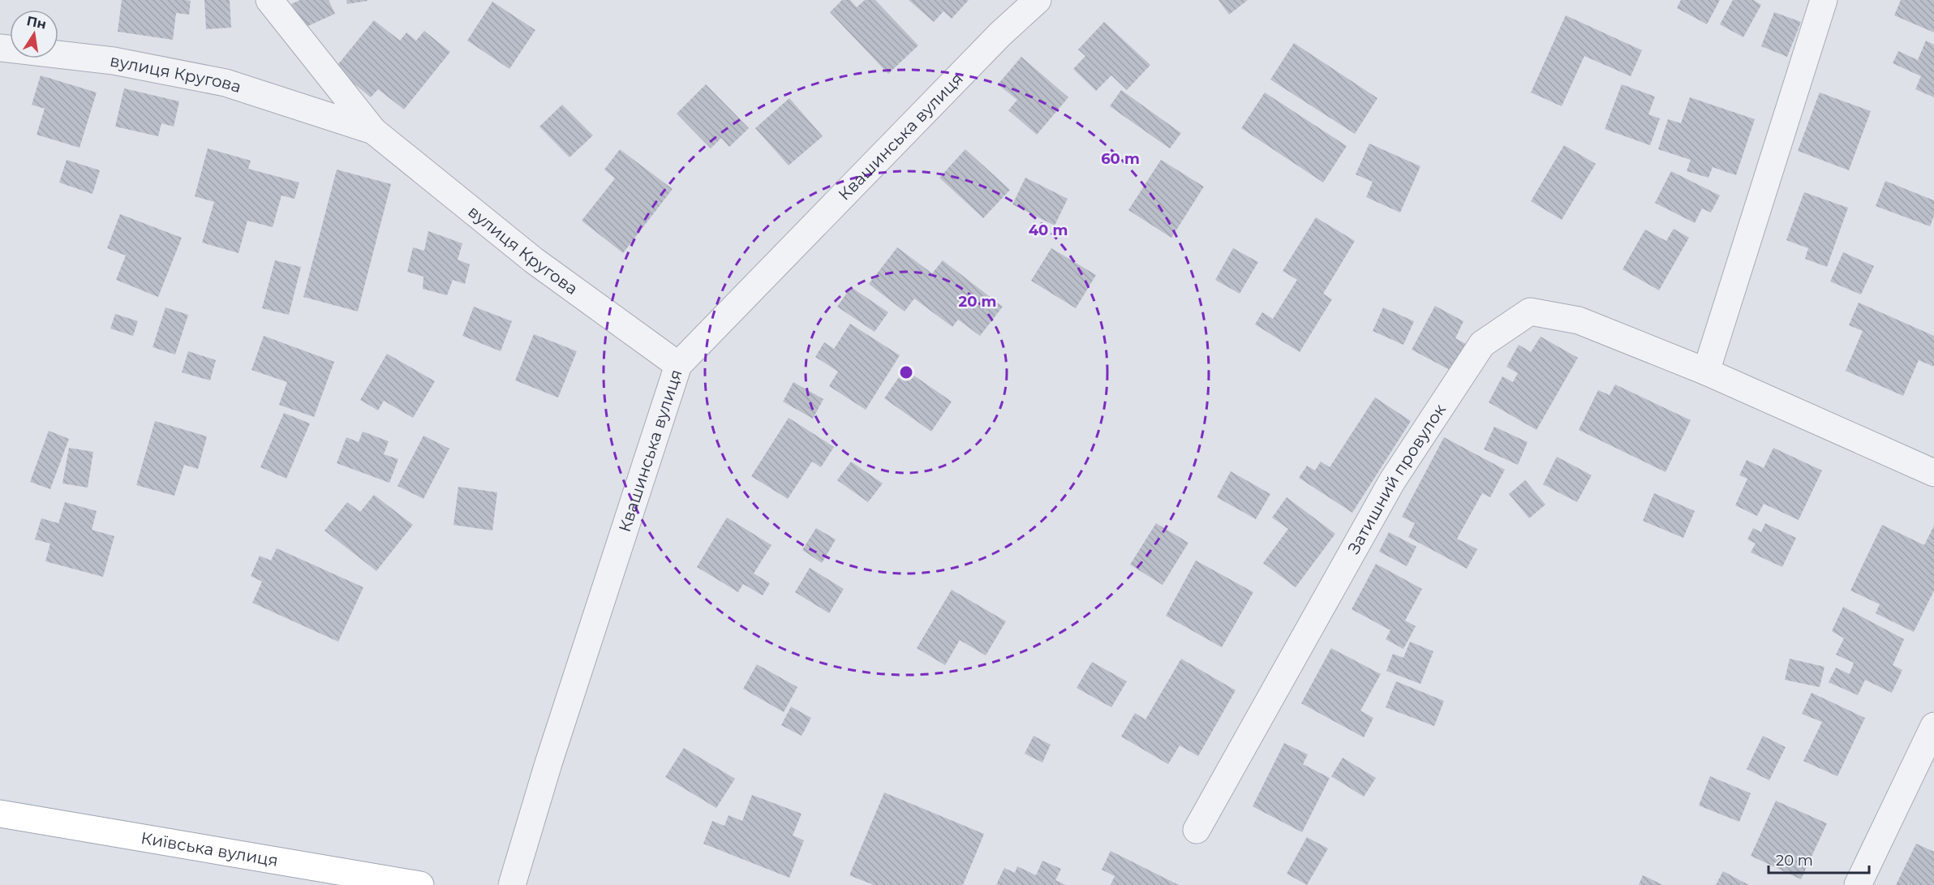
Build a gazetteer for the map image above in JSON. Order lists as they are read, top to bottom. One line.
{"streets":{"main road":["Київська вулиця"],"street":["вулиця Кругова","Квашинська вулиця","Затишний провулок"]},"crossings":[["вулиця Кругова","Квашинська вулиця"]],"scale_bar":"20 m","north":"top","rings":["60 m","40 m","20 m"]}
